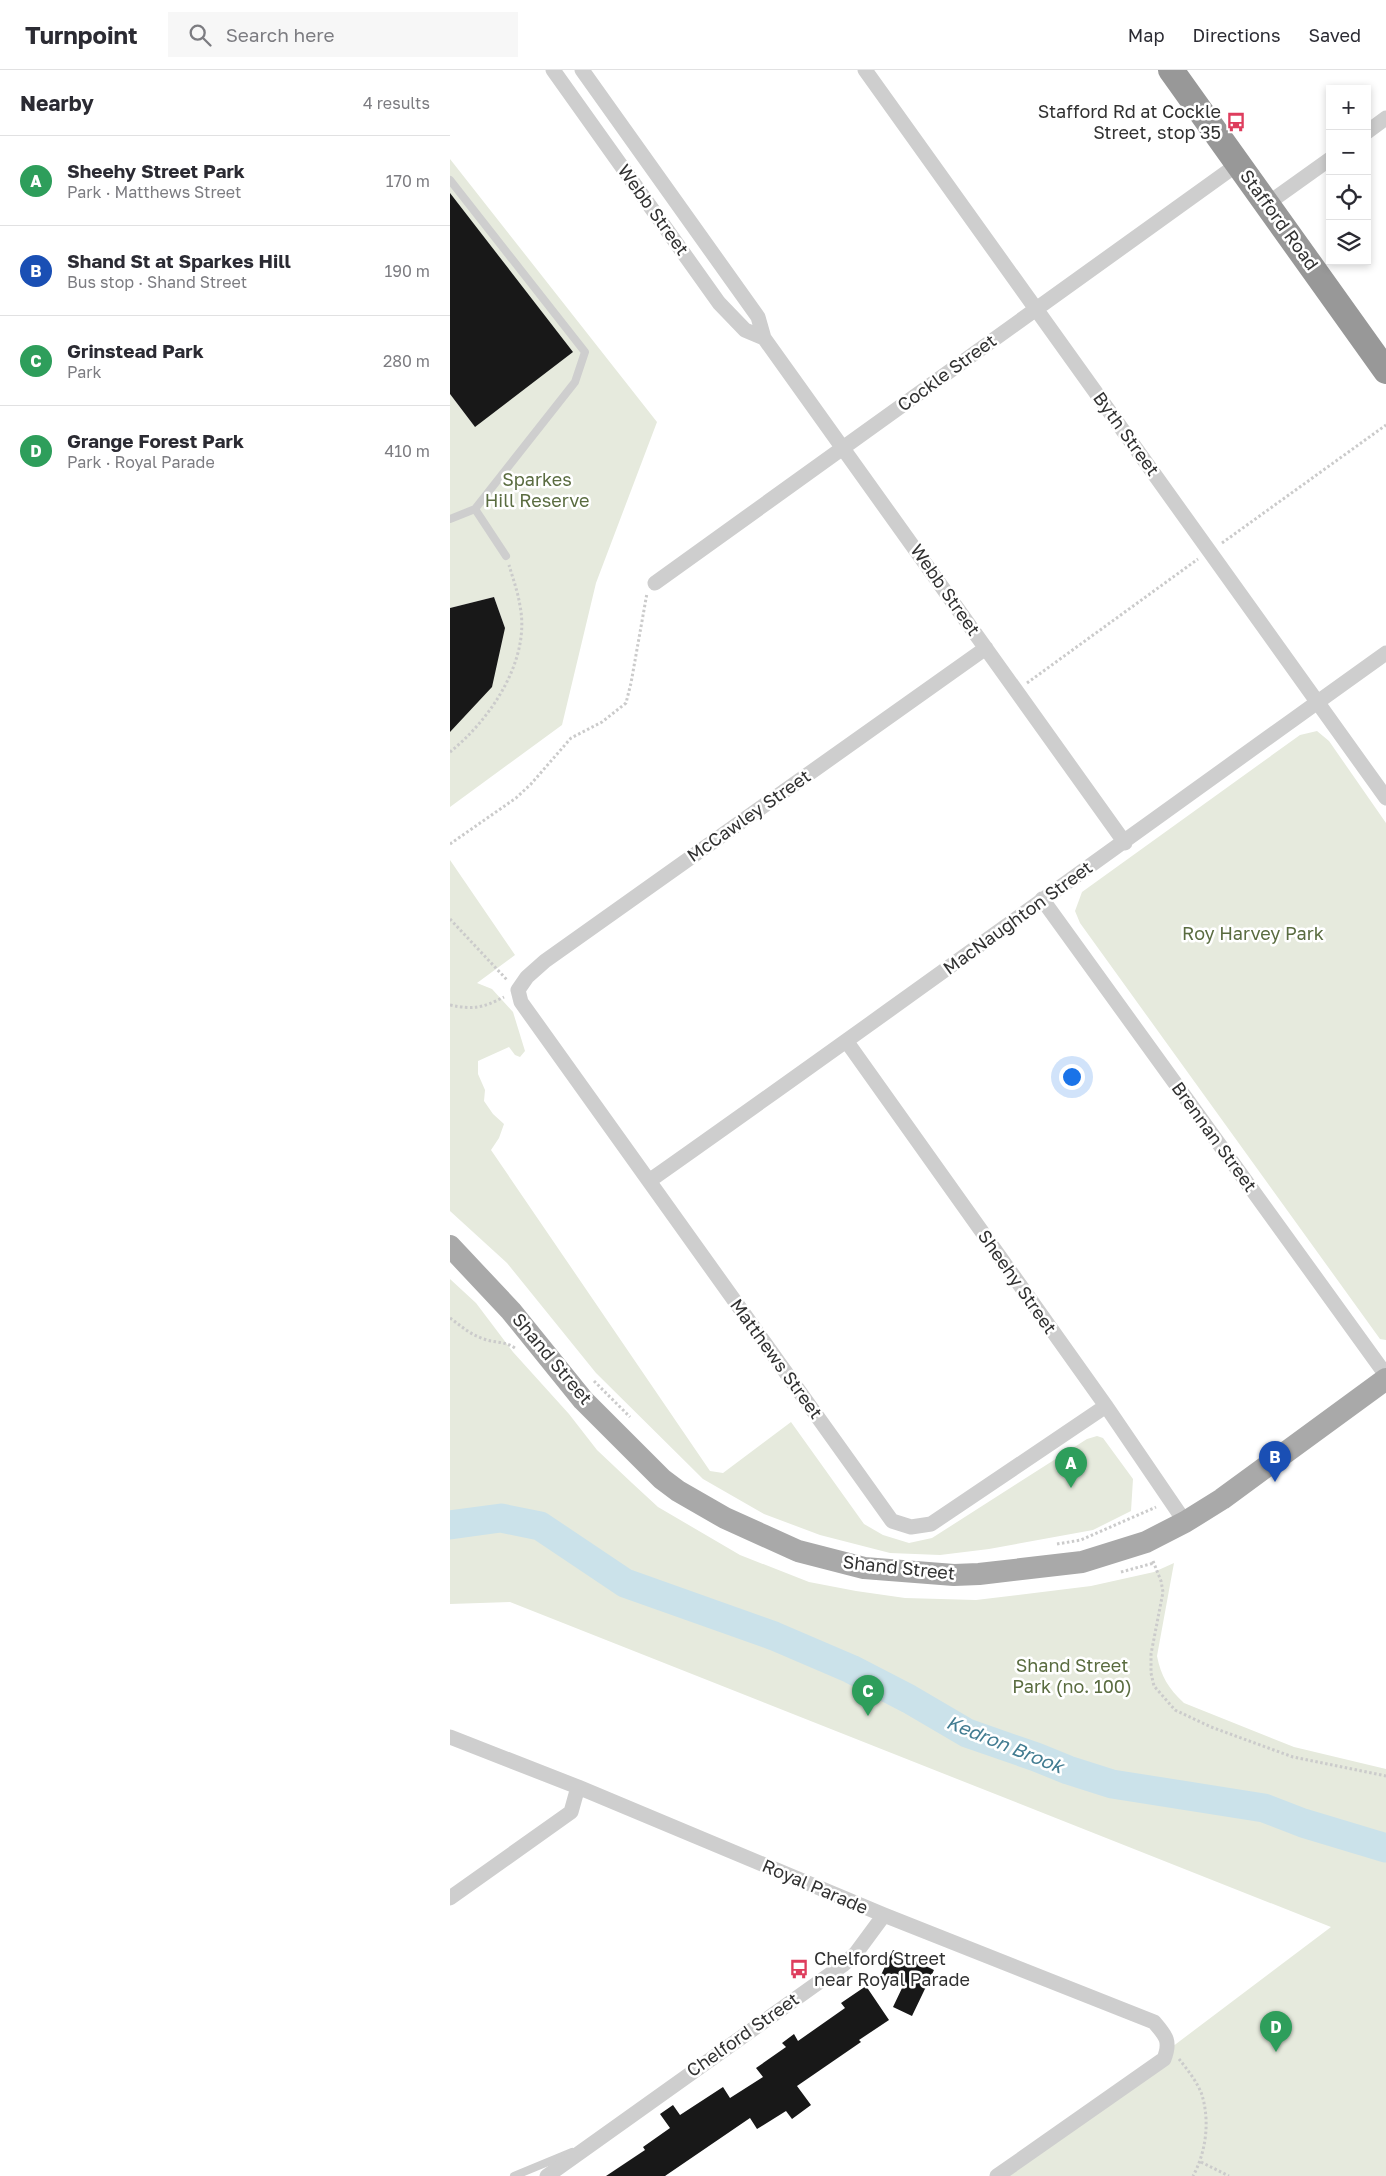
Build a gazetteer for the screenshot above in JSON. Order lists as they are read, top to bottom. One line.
{"streets":{"highway":["Stafford Road"],"main road":["Shand Street"],"street":["Webb Street","Cockle Street","Byth Street","McCawley Street","MacNaughton Street","Brennan Street","Sheehy Street","Matthews Street","Royal Parade","Chelford Street"]},"crossings":[["Webb Street","Cockle Street"],["Webb Street","McCawley Street"],["Webb Street","MacNaughton Street"],["Stafford Road","Cockle Street"],["Cockle Street","Byth Street"],["Byth Street","MacNaughton Street"],["McCawley Street","Matthews Street"],["MacNaughton Street","Brennan Street"],["MacNaughton Street","Sheehy Street"],["MacNaughton Street","Matthews Street"],["Brennan Street","Shand Street"],["Sheehy Street","Shand Street"],["Sheehy Street","Matthews Street"],["Royal Parade","Chelford Street"]],"water":["Kedron Brook"],"parks":["Sparkes Hill Reserve","Roy Harvey Park","Shand Street Park (no. 100)"],"places":{"bus stop":["Stafford Rd at Cockle Street, stop 35","Chelford Street near Royal Parade"]},"page":{"header":"Turnpoint","search":"Search here","nav":["Map","Directions","Saved"],"heading":["Nearby","4 results"],"map_buttons":["+","−"],"list":[{"mark":"A","name":"Sheehy Street Park","note":"Park · Matthews Street","value":"170 m"},{"mark":"B","name":"Shand St at Sparkes Hill","note":"Bus stop · Shand Street","value":"190 m"},{"mark":"C","name":"Grinstead Park","note":"Park","value":"280 m"},{"mark":"D","name":"Grange Forest Park","note":"Park · Royal Parade","value":"410 m"}],"pins":["B","A","C","D"]}}
